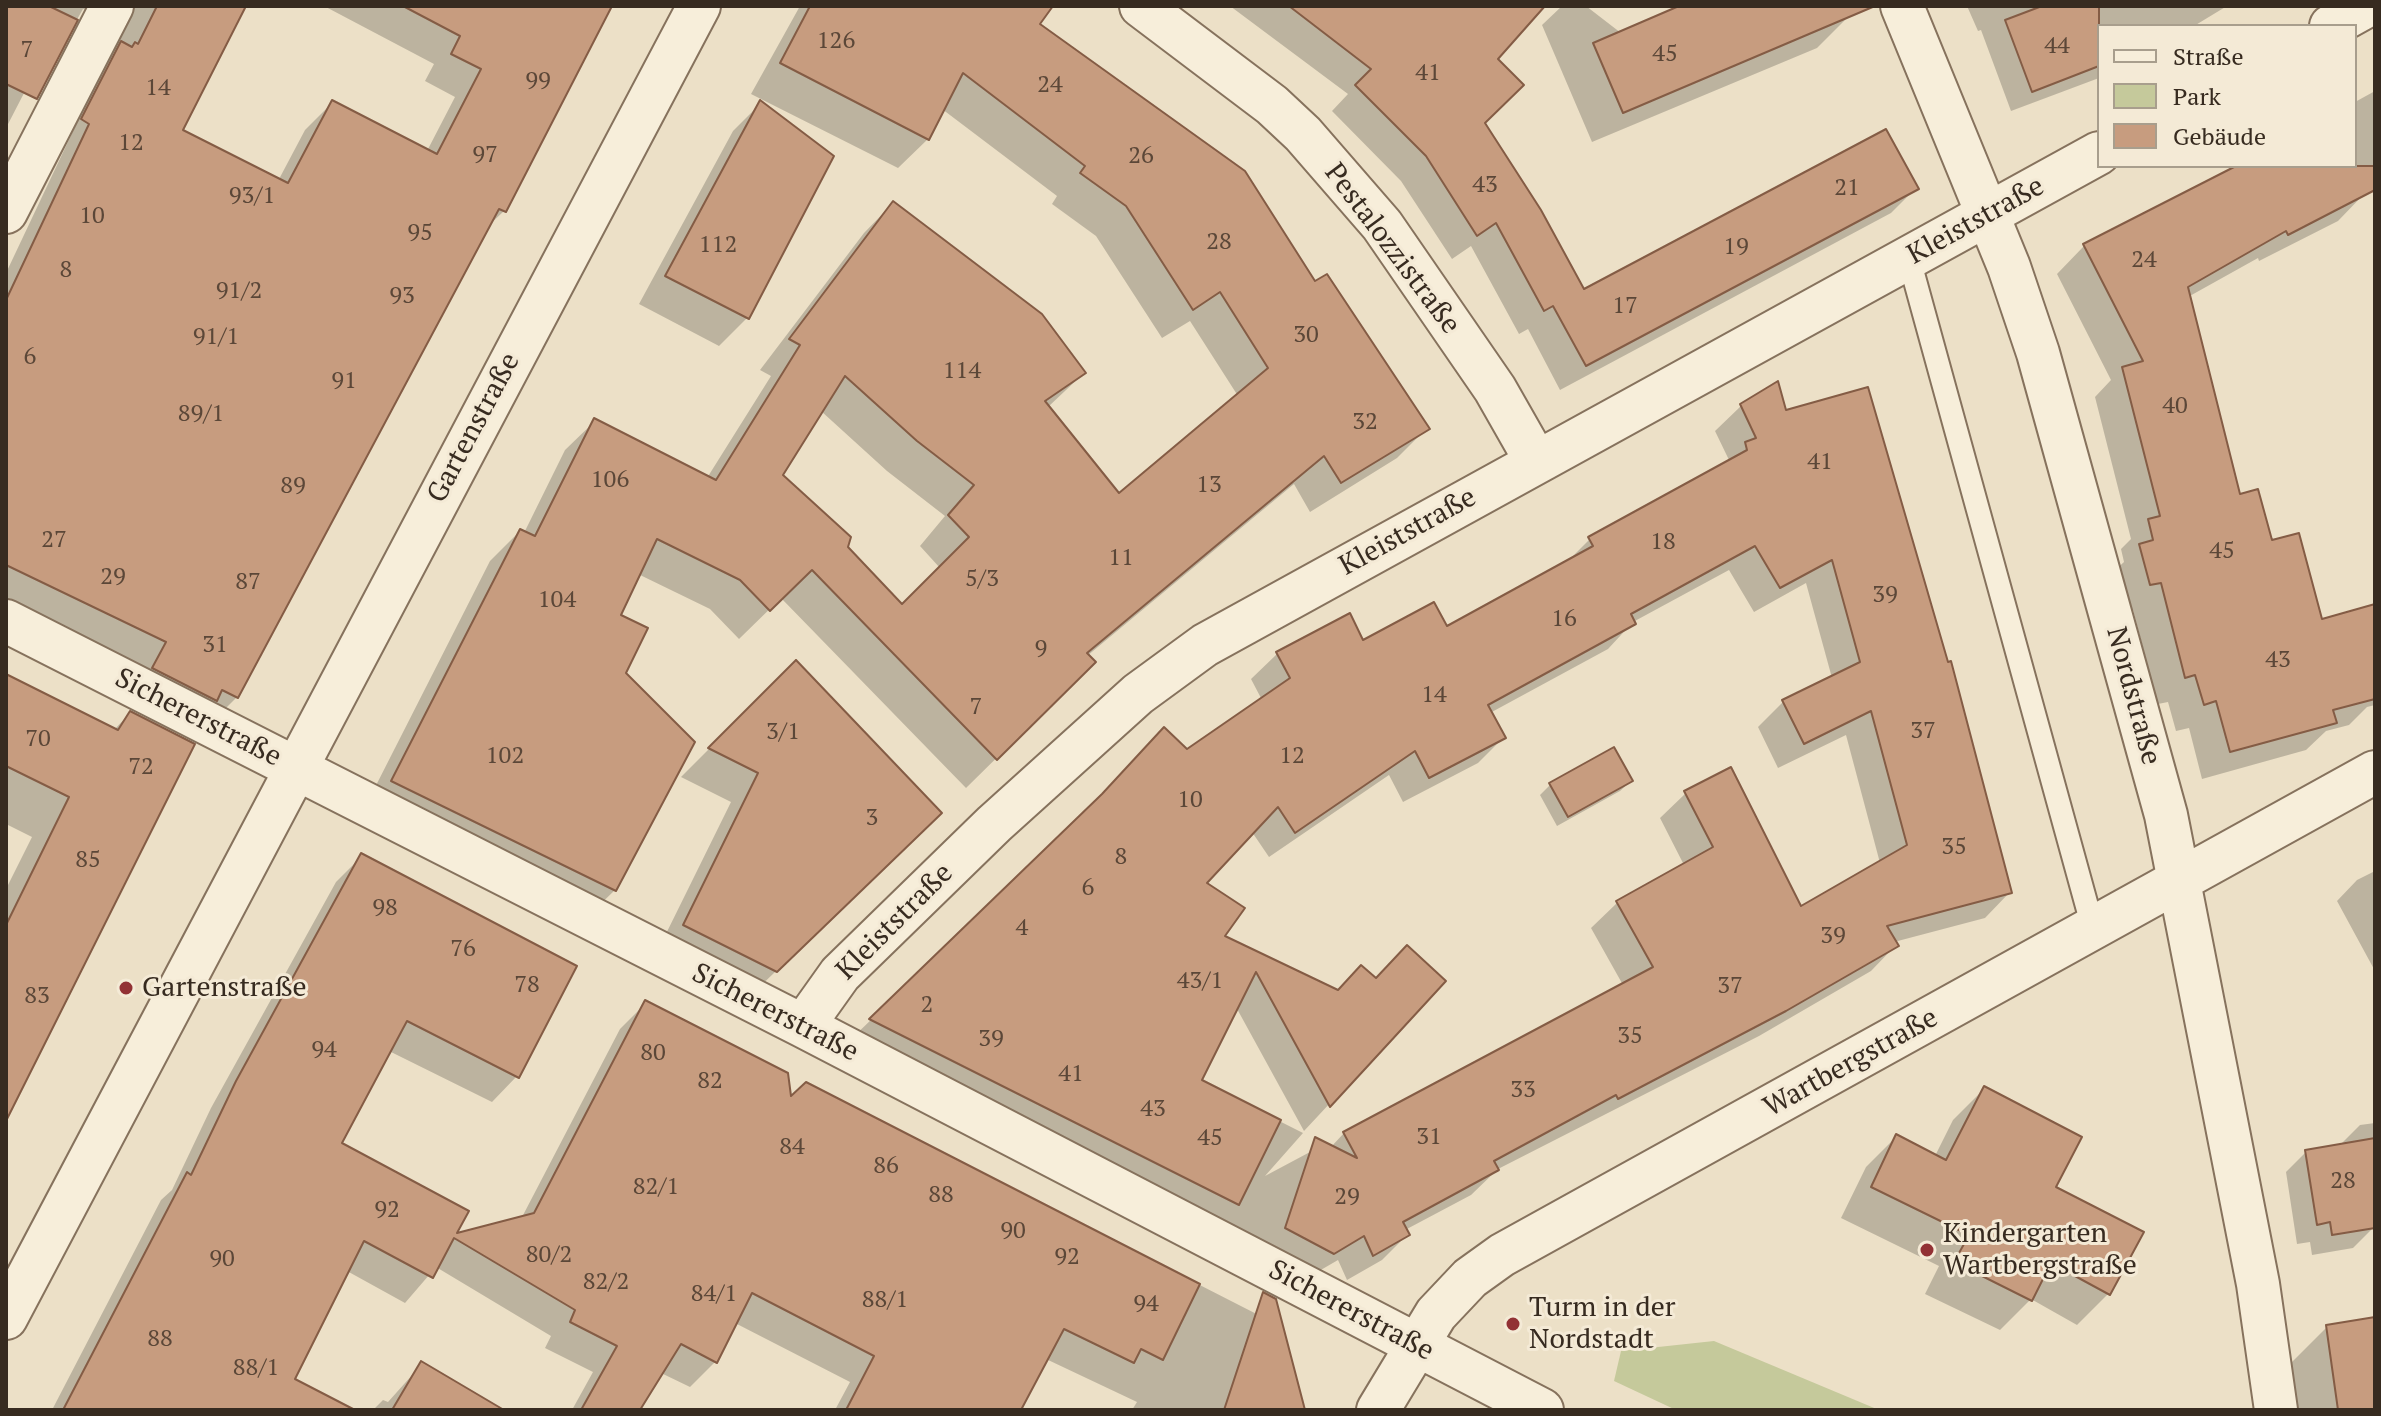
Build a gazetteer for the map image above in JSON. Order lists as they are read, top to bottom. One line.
{"streets":{"street":["Kleiststraße","Pestalozzistraße","Gartenstraße","Nordstraße","Sichererstraße","Wartbergstraße"]},"crossings":[["Kleiststraße","Pestalozzistraße"],["Kleiststraße","Nordstraße"],["Kleiststraße","Sichererstraße"],["Gartenstraße","Sichererstraße"],["Nordstraße","Wartbergstraße"],["Sichererstraße","Wartbergstraße"]],"places":["Gartenstraße","Kindergarten Wartbergstraße","Turm in der Nordstadt"],"house_numbers":["126","44","7","45","41","99","24","14","12","97","26","43","21","93/1","10","95","28","112","19","24","8","91/2","93","17","30","91/1","6","114","91","40","89/1","32","41","106","13","89","27","18","45","11","29","5/3","87","39","104","16","31","9","43","14","7","37","3/1","70","102","12","72","10","3","35","8","85","6","98","4","39","76","43/1","78","37","83","2","35","39","94","80","41","82","33","43","31","45","84","86","28","82/1","88","29","92","90","80/2","92","90","82/2","84/1","88/1","94","88","88/1"],"legend":["Straße","Park","Gebäude"]}
